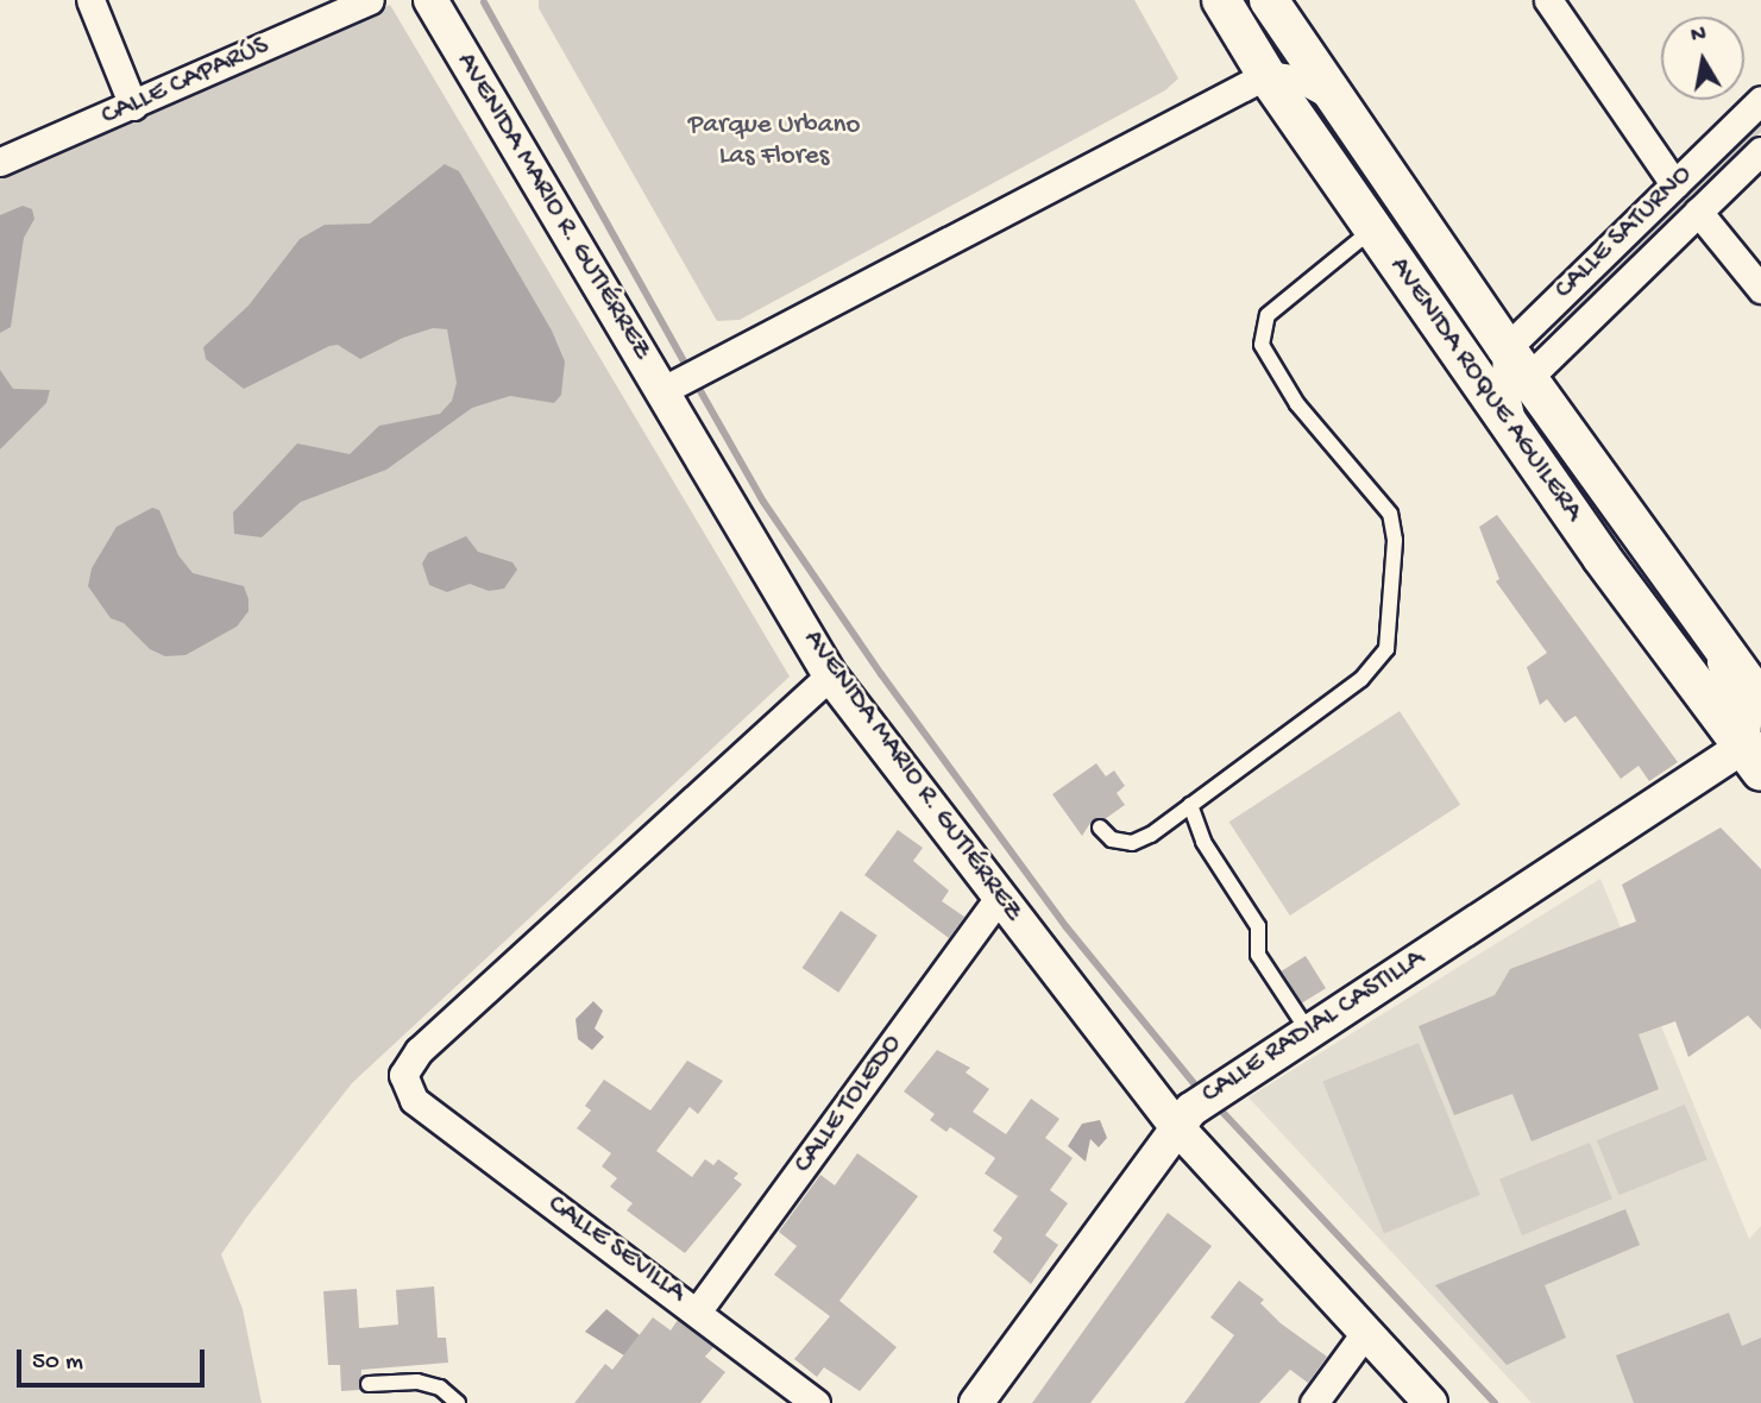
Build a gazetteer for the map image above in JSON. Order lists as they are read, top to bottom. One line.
{"streets":{"main road":["AVENIDA ROQUE AGUILERA"],"street":["CALLE CAPARÚS","AVENIDA MARIO R. GUTIÉRREZ","CALLE SATURNO","CALLE RADIAL CASTILLA","CALLE TOLEDO","CALLE SEVILLA"]},"crossings":[["AVENIDA MARIO R. GUTIÉRREZ","CALLE RADIAL CASTILLA"],["AVENIDA MARIO R. GUTIÉRREZ","CALLE TOLEDO"],["AVENIDA MARIO R. GUTIÉRREZ","CALLE SEVILLA"],["CALLE SATURNO","AVENIDA ROQUE AGUILERA"],["AVENIDA ROQUE AGUILERA","CALLE RADIAL CASTILLA"],["CALLE TOLEDO","CALLE SEVILLA"]],"parks":["Parque Urbano Las Flores"],"scale_bar":"50 m","north":"top"}
